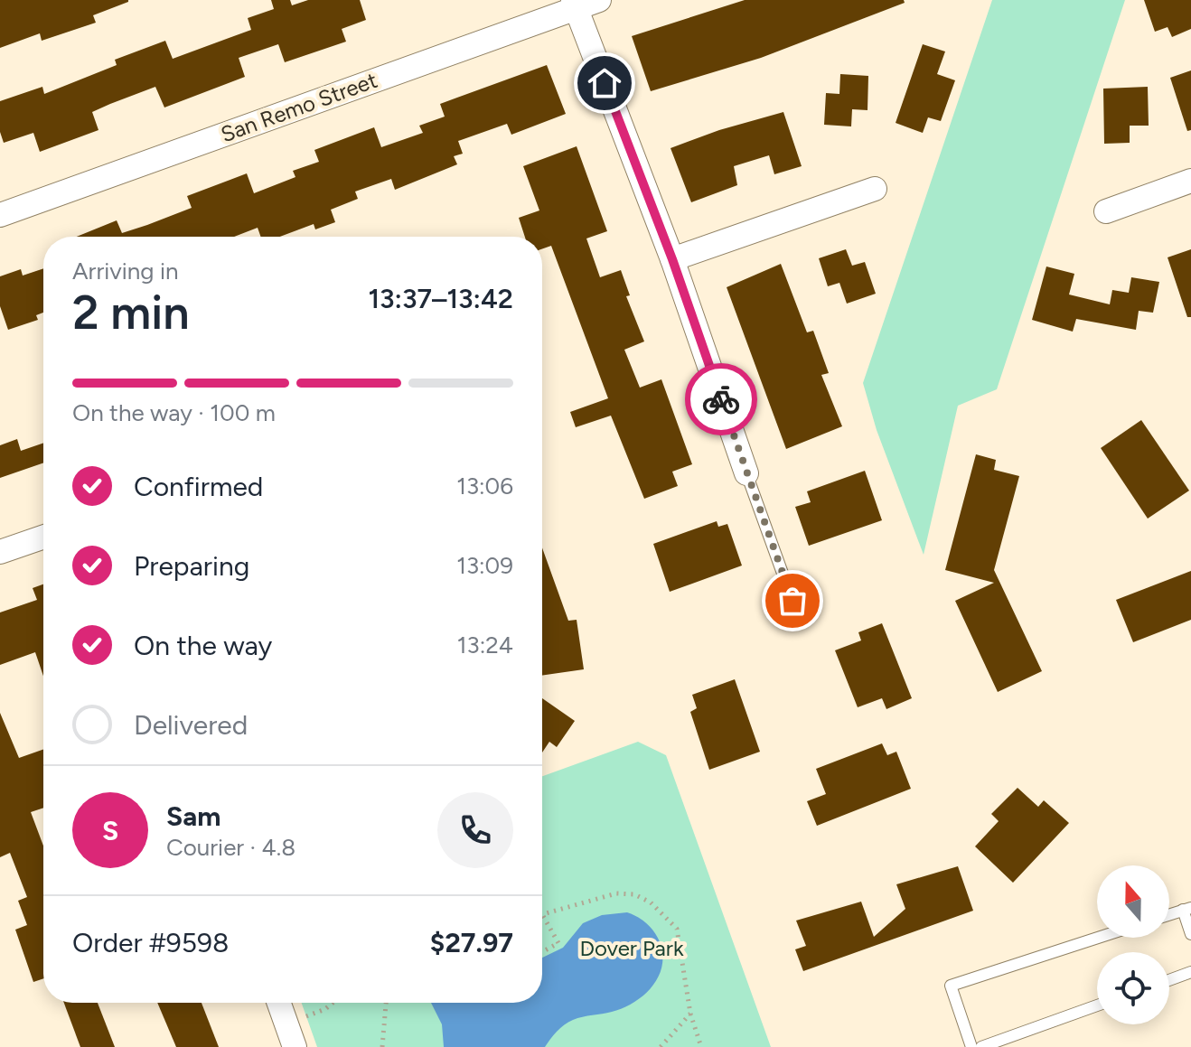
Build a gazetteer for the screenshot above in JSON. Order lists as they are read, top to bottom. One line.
{"streets":{"street":["San Remo Street"]},"parks":["Dover Park"],"north":"top","page":{"heading":["2 min","Arriving in","13:37–13:42"],"panel":["Sam","Courier · 4.8","Order #9598","$27.97"],"bar":"On the way · 100 m","list":[["Confirmed","13:06"],["Preparing","13:09"],["On the way","13:24"],"Delivered"],"round":"S"}}
